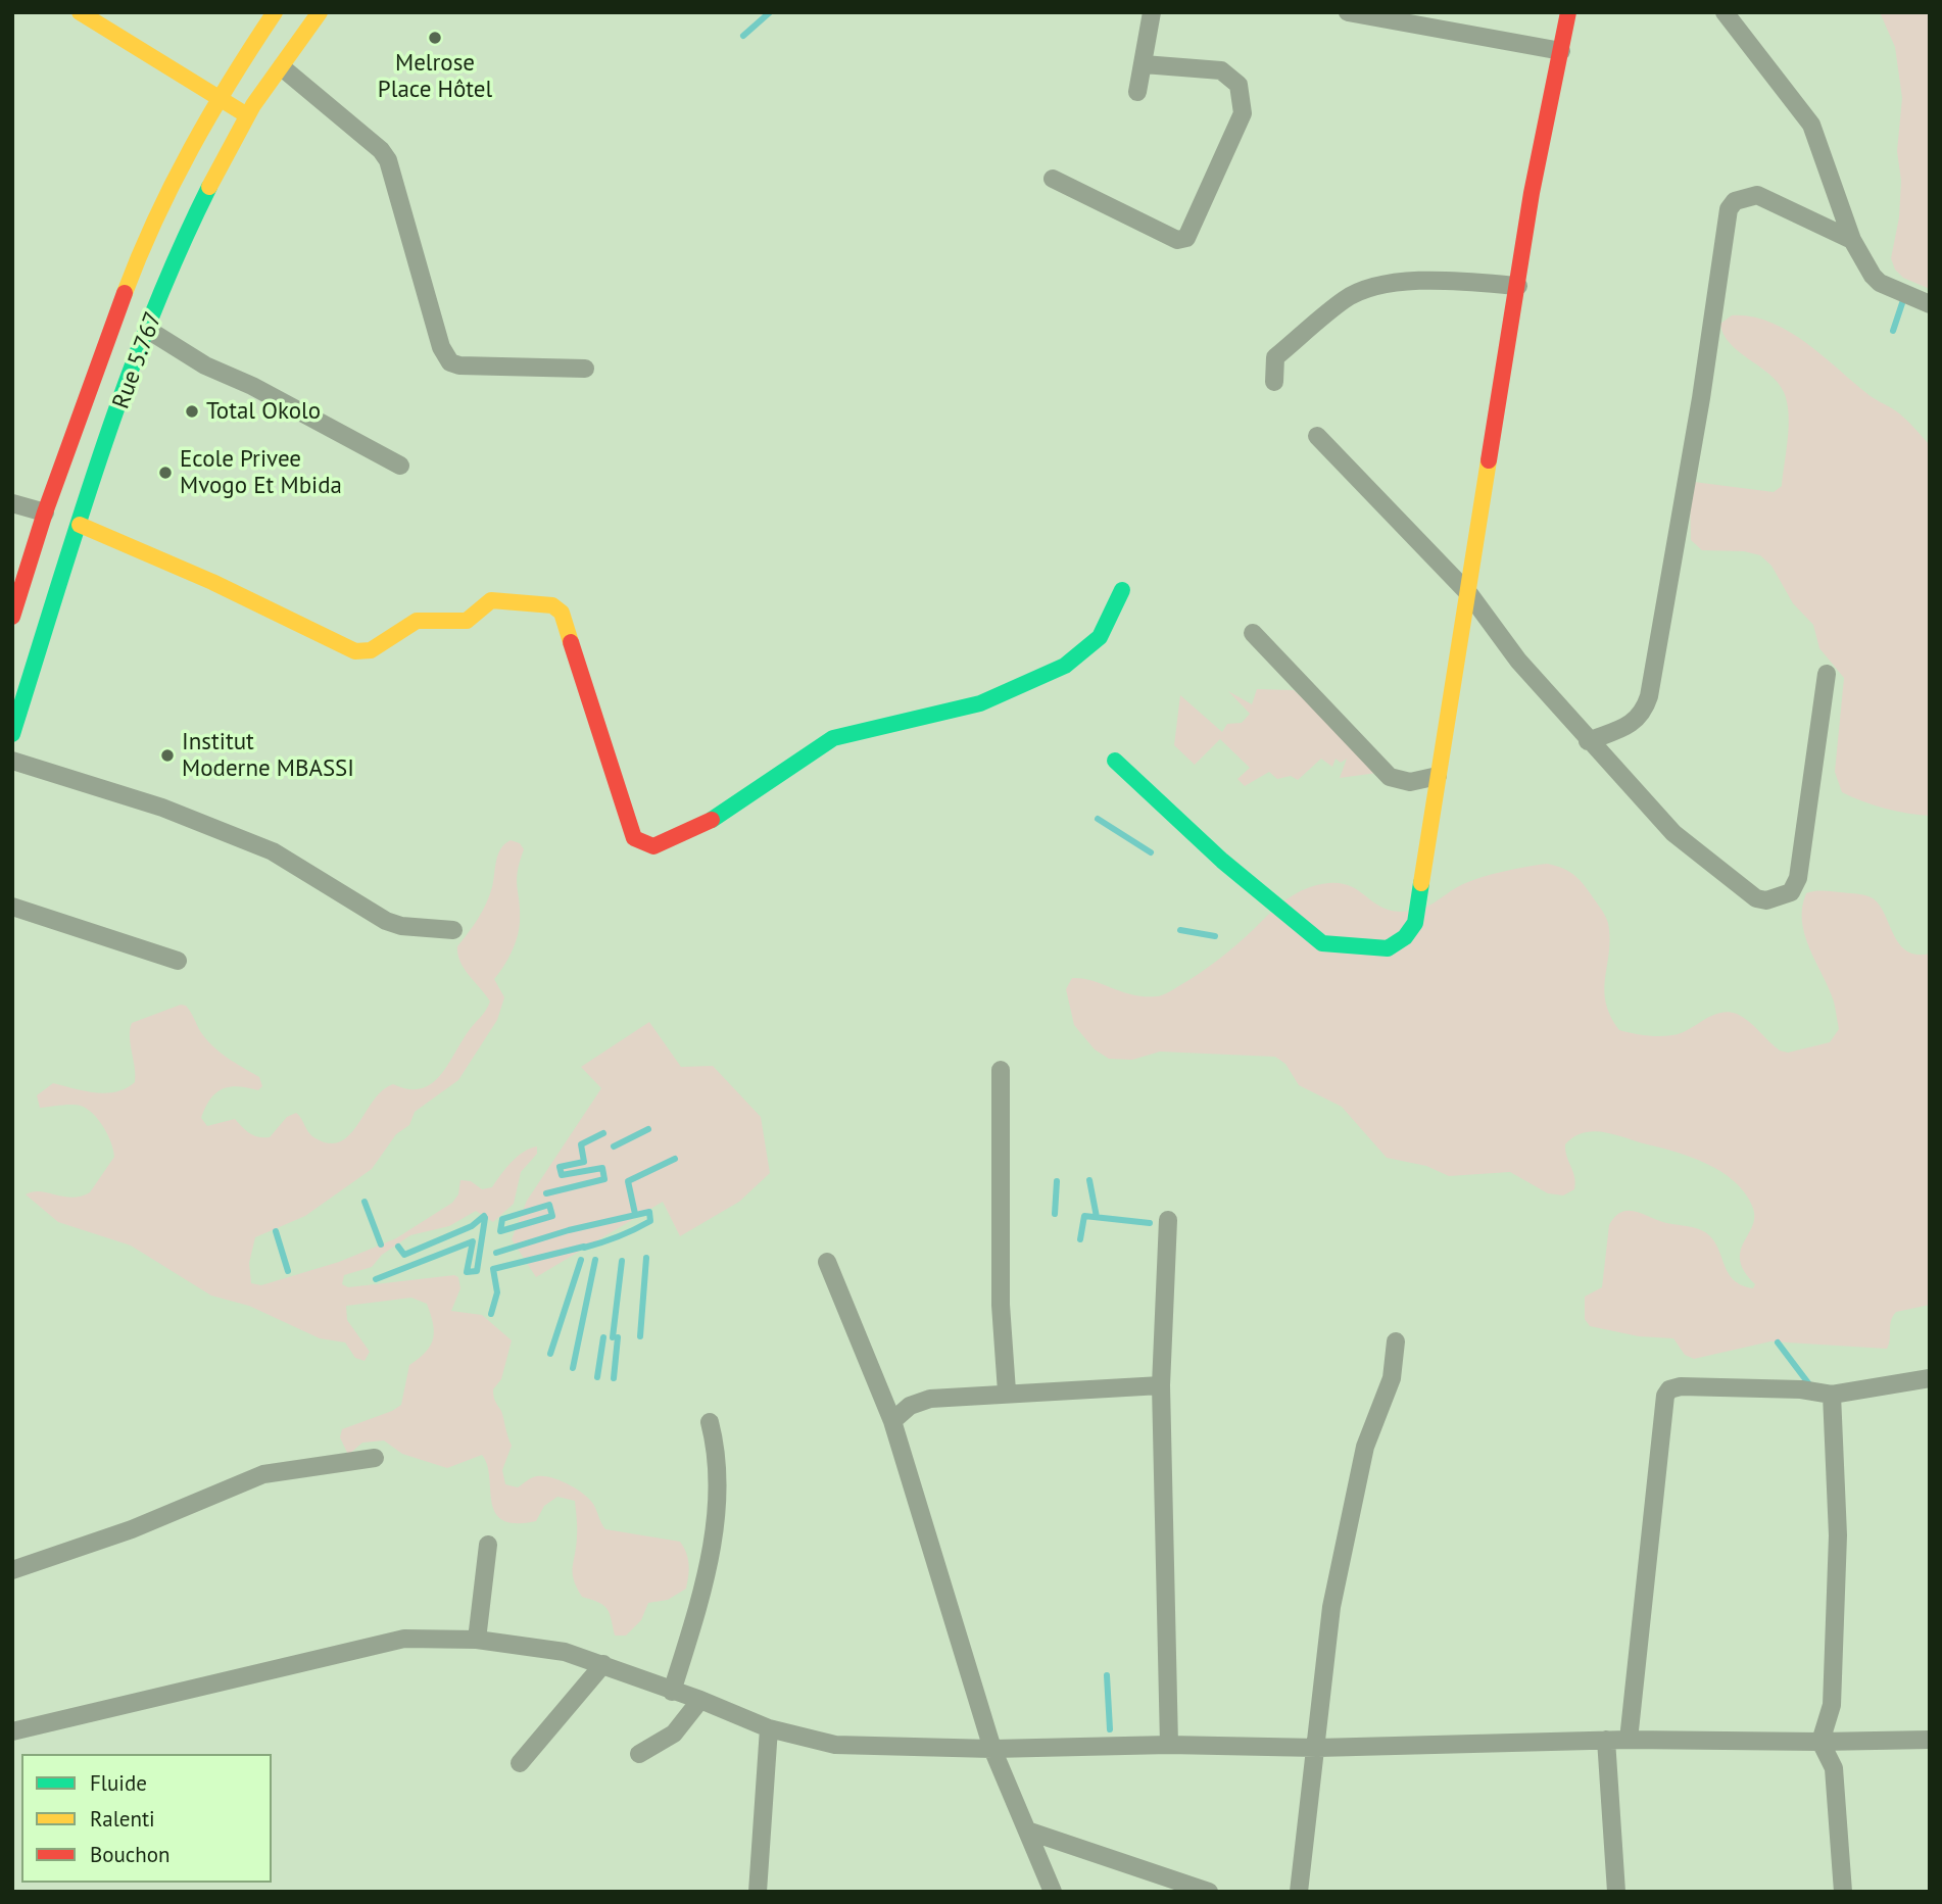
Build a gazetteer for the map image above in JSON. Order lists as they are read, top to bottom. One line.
{"streets":{"main road":["Rue 5.767"]},"places":["Melrose Place Hôtel","Total Okolo","Ecole Privee Mvogo Et Mbida","Institut Moderne MBASSI"],"legend":["Fluide","Ralenti","Bouchon"]}
